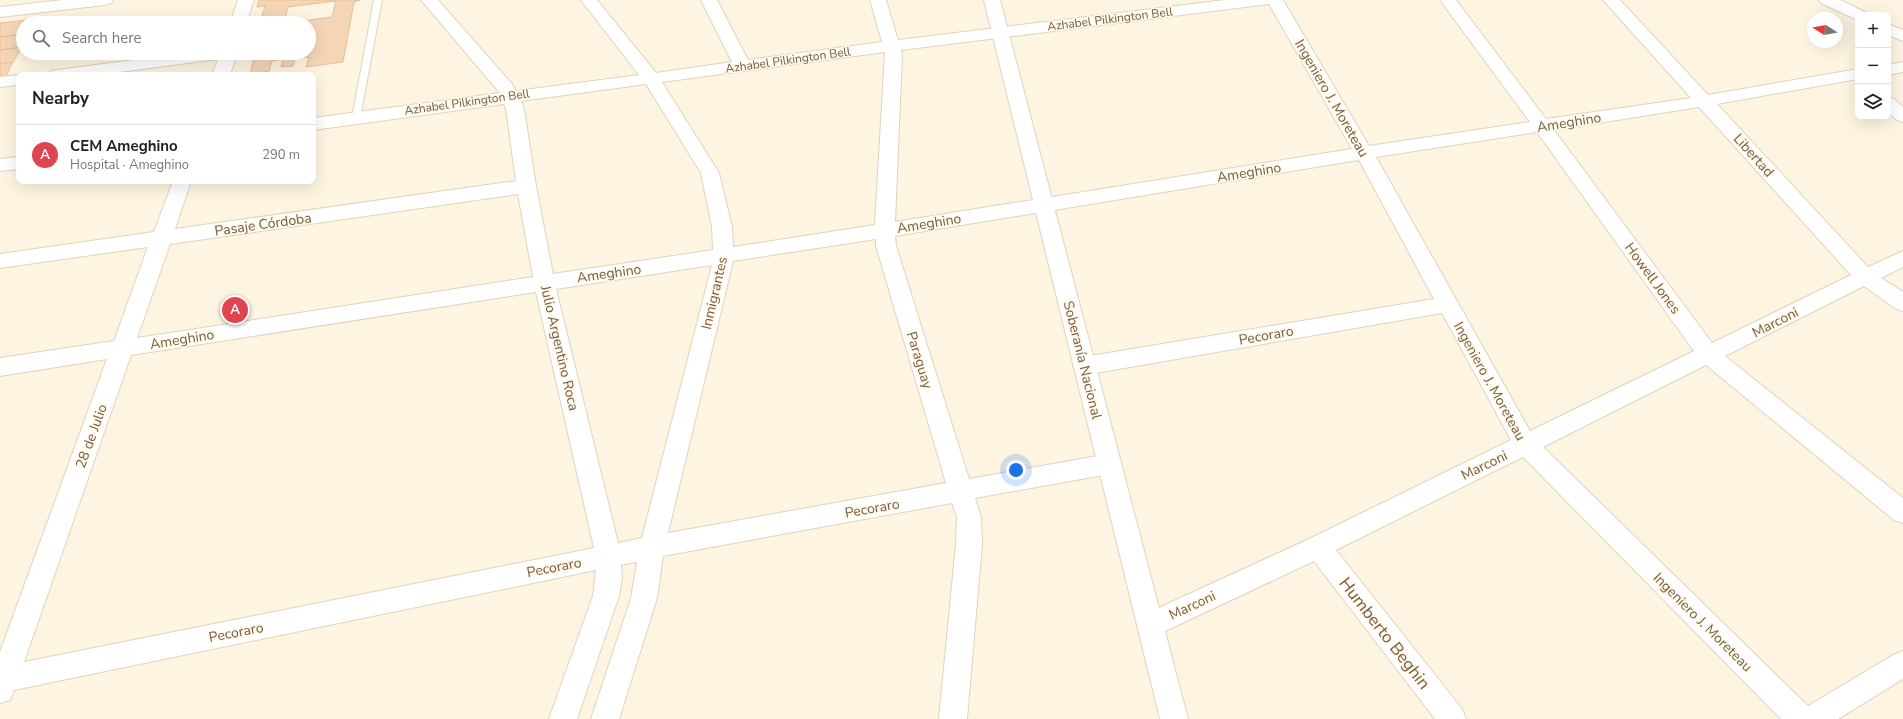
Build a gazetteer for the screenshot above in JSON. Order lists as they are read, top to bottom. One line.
{"streets":{"street":["Azhabel Pilkington Bell","Ingeniero J. Moreteau","Ameghino","Libertad","Pasaje Córdoba","Howell Jones","Inmigrantes","Marconi","Pecoraro","Julio Argentino Roca","Paraguay","Soberanía Nacional","28 de Julio","Humberto Beghin"]},"crossings":[["Azhabel Pilkington Bell","Inmigrantes"],["Azhabel Pilkington Bell","Julio Argentino Roca"],["Azhabel Pilkington Bell","Paraguay"],["Azhabel Pilkington Bell","Soberanía Nacional"],["Ingeniero J. Moreteau","Ameghino"],["Ingeniero J. Moreteau","Marconi"],["Ingeniero J. Moreteau","Pecoraro"],["Ameghino","Libertad"],["Ameghino","Howell Jones"],["Ameghino","Inmigrantes"],["Ameghino","Julio Argentino Roca"],["Ameghino","Paraguay"],["Ameghino","Soberanía Nacional"],["Ameghino","28 de Julio"],["Libertad","Marconi"],["Pasaje Córdoba","Julio Argentino Roca"],["Pasaje Córdoba","28 de Julio"],["Howell Jones","Marconi"],["Inmigrantes","Pecoraro"],["Marconi","Soberanía Nacional"],["Marconi","Humberto Beghin"],["Pecoraro","Julio Argentino Roca"],["Pecoraro","Paraguay"],["Pecoraro","Soberanía Nacional"],["Pecoraro","28 de Julio"]],"north":"left","page":{"map_buttons":["+","−"],"search":"Search here","heading":"Nearby","list":[{"mark":"A","name":"CEM Ameghino","note":"Hospital · Ameghino","value":"290 m"}],"pins":"A"}}
